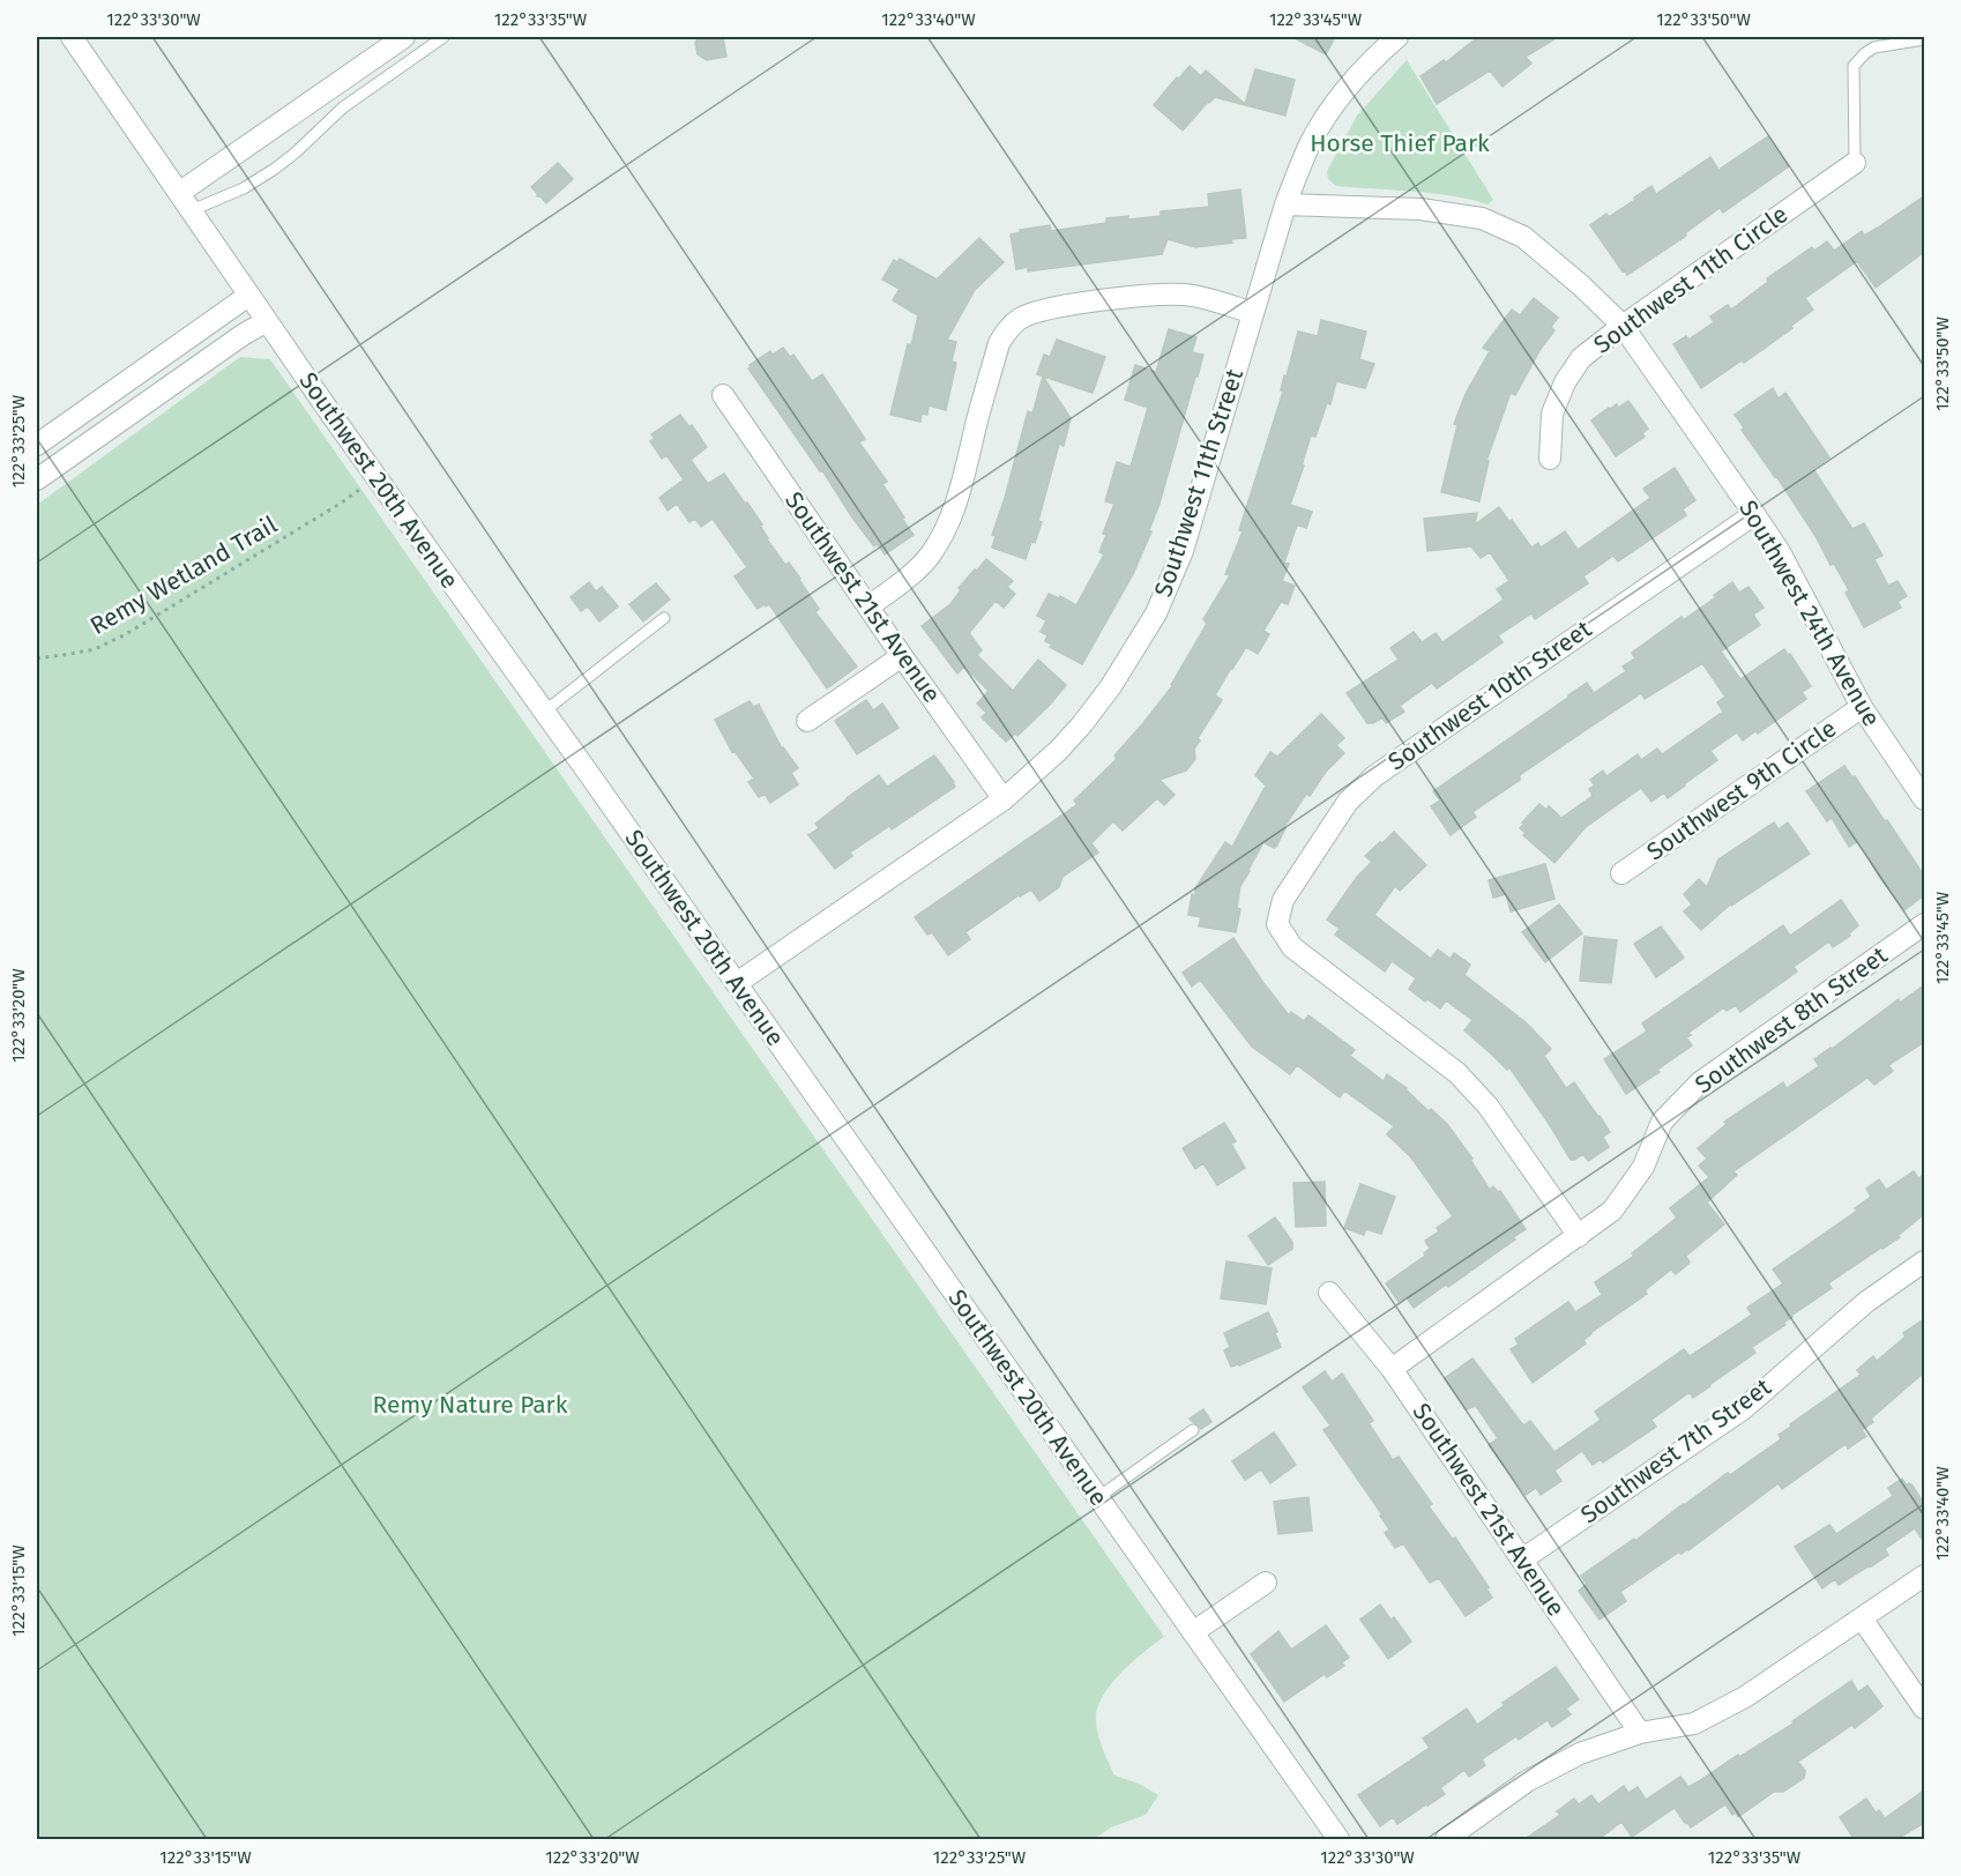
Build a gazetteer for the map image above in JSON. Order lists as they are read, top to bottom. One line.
{"streets":{"street":["Southwest 11th Circle","Southwest 20th Avenue","Southwest 11th Street","Southwest 21st Avenue","Southwest 24th Avenue","Southwest 10th Street","Southwest 9th Circle","Southwest 8th Street","Southwest 7th Street"],"path":["Remy Wetland Trail"]},"crossings":[["Southwest 11th Circle","Southwest 24th Avenue"],["Southwest 20th Avenue","Southwest 11th Street"],["Southwest 11th Street","Southwest 21st Avenue"],["Southwest 11th Street","Southwest 24th Avenue"],["Southwest 21st Avenue","Southwest 8th Street"],["Southwest 21st Avenue","Southwest 7th Street"],["Southwest 24th Avenue","Southwest 10th Street"],["Southwest 24th Avenue","Southwest 9th Circle"],["Southwest 10th Street","Southwest 8th Street"]],"parks":["Horse Thief Park","Remy Nature Park"],"coordinates":["122°33'30\"W","122°33'35\"W","122°33'40\"W","122°33'45\"W","122°33'50\"W","122°33'25\"W","122°33'20\"W","122°33'15\"W"]}
